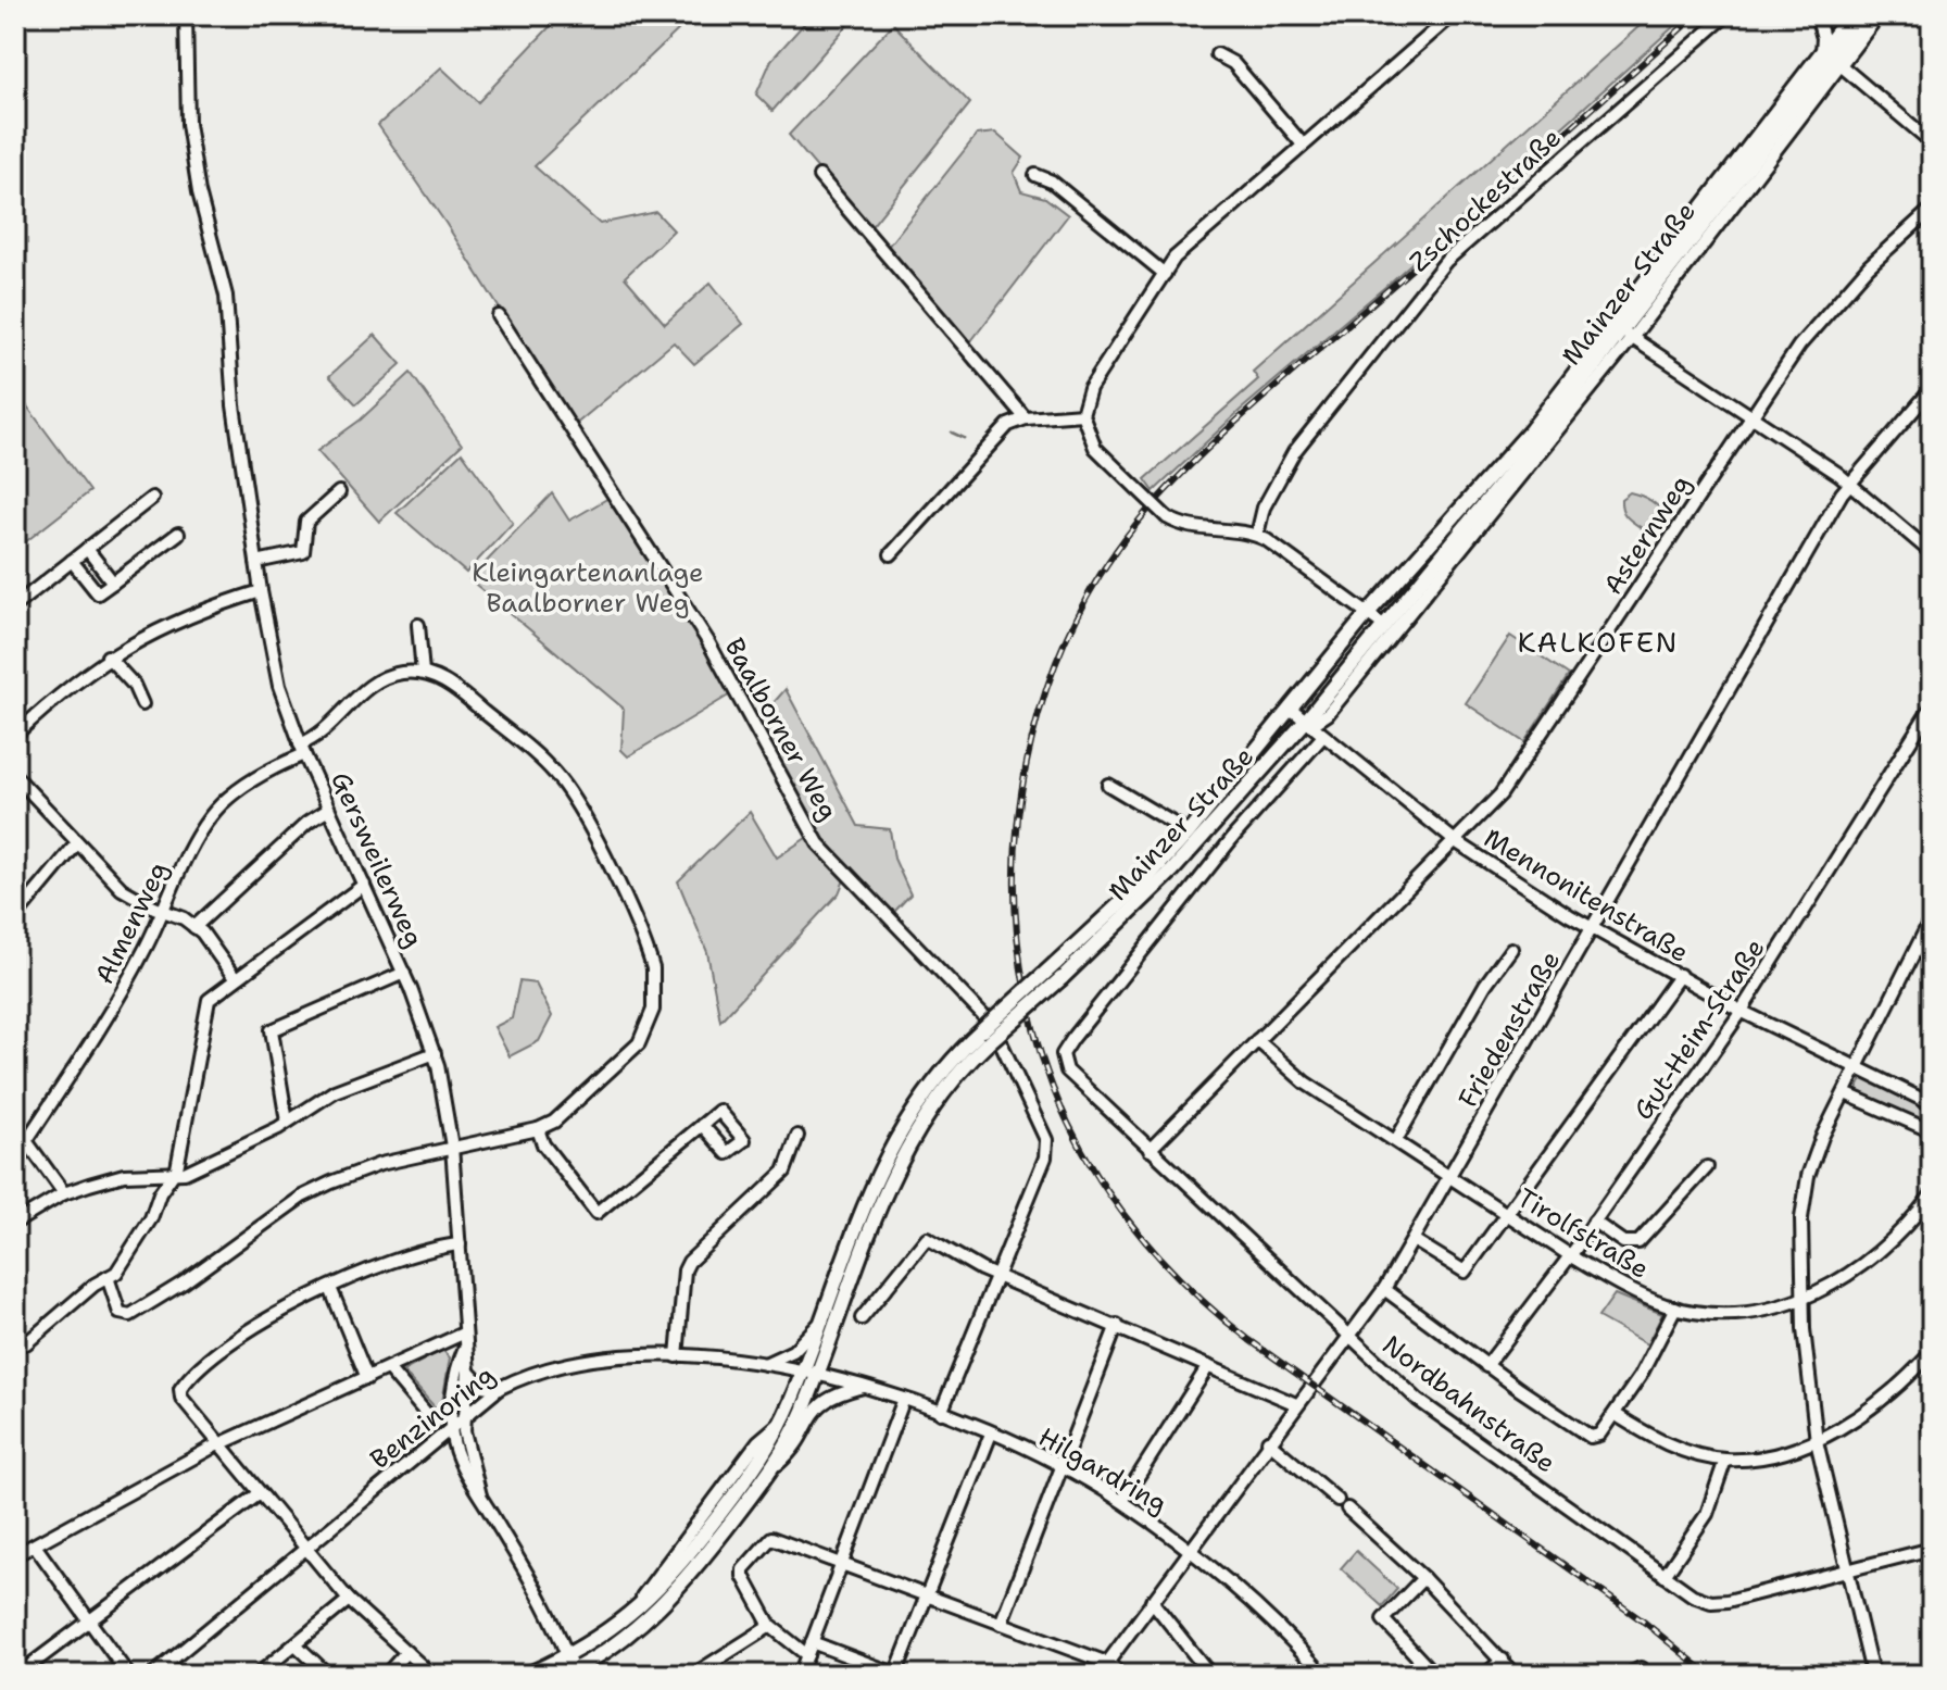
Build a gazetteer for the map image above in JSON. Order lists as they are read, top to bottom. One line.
{"streets":{"main road":["Mainzer Straße"],"street":["Zschockestraße","Asternweg","Baalborner Weg","Gersweilerweg","Mennonitenstraße","Almenweg","Friedenstraße","Gut-Heim-Straße","Tirolfstraße","Nordbahnstraße","Benzinoring","Hilgardring"]},"crossings":[["Mainzer Straße","Gersweilerweg"],["Mainzer Straße","Mennonitenstraße"],["Mainzer Straße","Nordbahnstraße"],["Mainzer Straße","Benzinoring"],["Mainzer Straße","Hilgardring"],["Asternweg","Mennonitenstraße"],["Asternweg","Tirolfstraße"],["Asternweg","Nordbahnstraße"],["Baalborner Weg","Hilgardring"],["Gersweilerweg","Almenweg"],["Gersweilerweg","Benzinoring"],["Mennonitenstraße","Friedenstraße"],["Mennonitenstraße","Gut-Heim-Straße"],["Friedenstraße","Tirolfstraße"],["Friedenstraße","Nordbahnstraße"],["Friedenstraße","Hilgardring"],["Gut-Heim-Straße","Tirolfstraße"],["Benzinoring","Hilgardring"]],"districts":["KALKOFEN"],"parks":["Kleingartenanlage Baalborner Weg"]}
